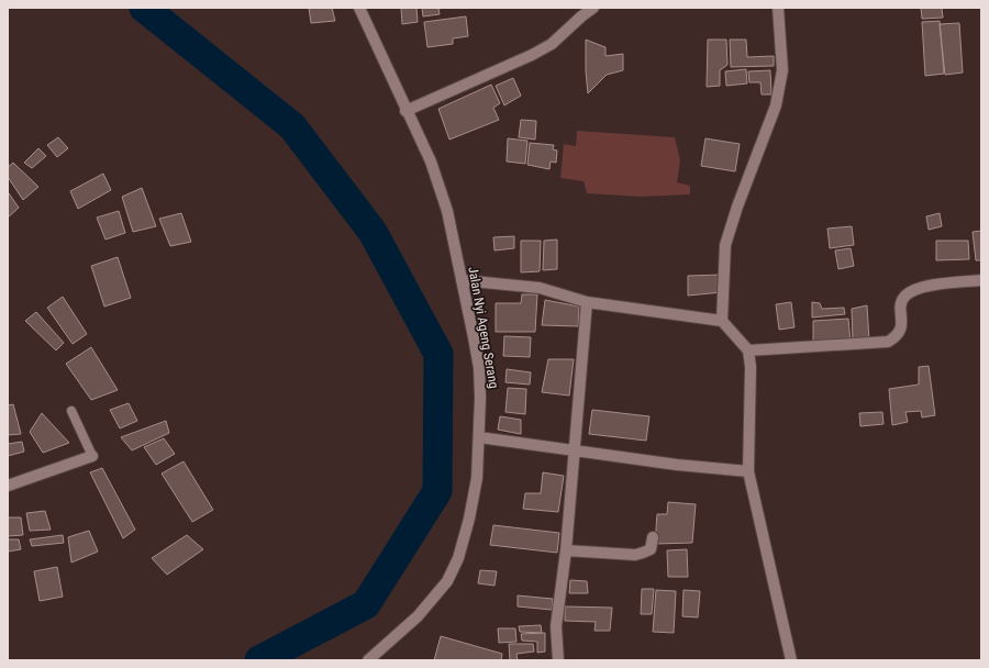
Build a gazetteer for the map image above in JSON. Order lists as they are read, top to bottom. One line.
{"streets":{"street":["Jalan Nyi Ageng Serang"]}}
